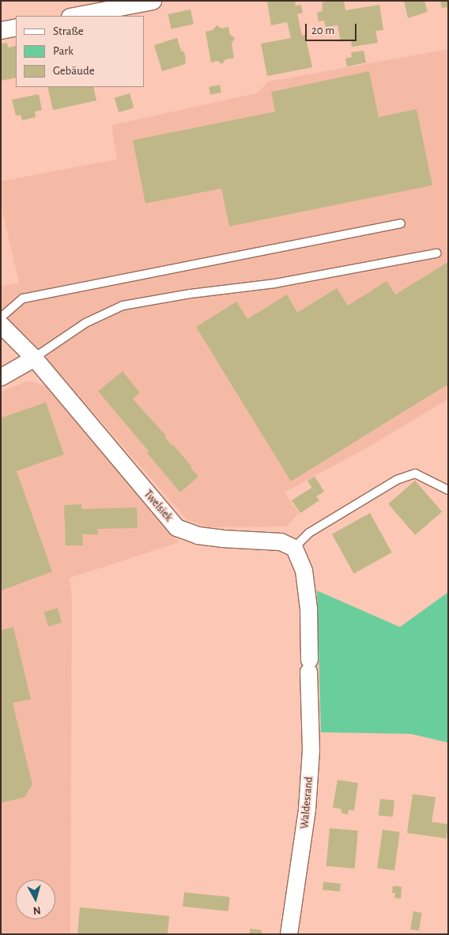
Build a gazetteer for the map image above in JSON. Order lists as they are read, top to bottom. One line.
{"streets":{"street":["Twelsiek","Waldesrand"]},"crossings":[["Twelsiek","Waldesrand"]],"legend":["Straße","Park","Gebäude"],"scale_bar":"20 m","north":"bottom"}
